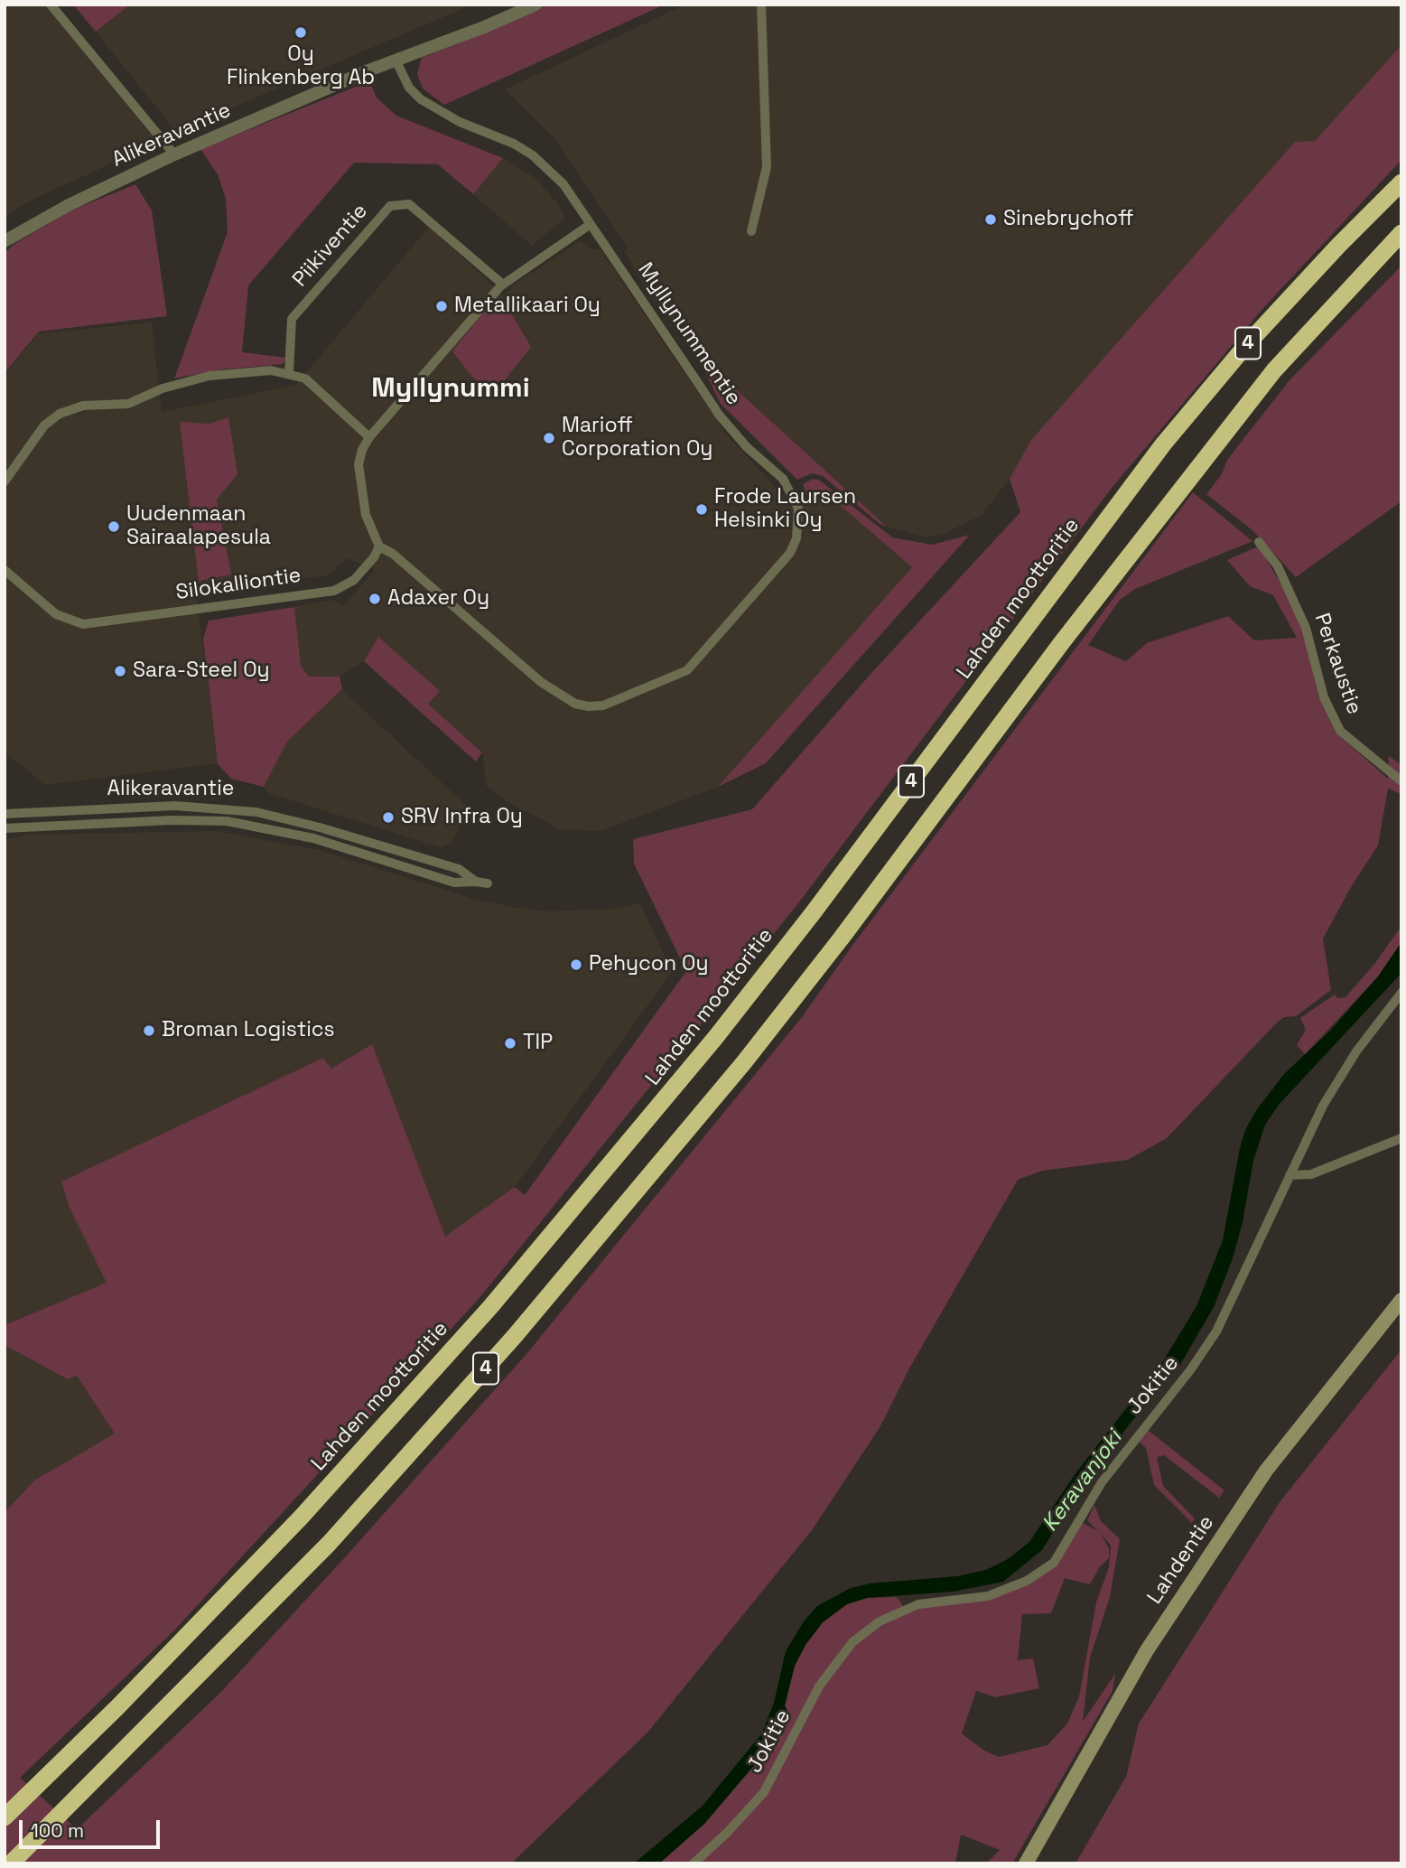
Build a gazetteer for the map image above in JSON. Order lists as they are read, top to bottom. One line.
{"streets":{"highway":["4","Lahden moottoritie"],"main road":["Lahdentie"],"street":["Alikeravantie","Piikiventie","Myllynummentie","Silokalliontie","Perkaustie","Jokitie"]},"crossings":[["Alikeravantie","Myllynummentie"],["Myllynummentie","Silokalliontie"]],"districts":["Myllynummi"],"water":["Keravanjoki"],"places":["Oy Flinkenberg Ab","Sinebrychoff","Metallikaari Oy","Marioff Corporation Oy","Frode Laursen Helsinki Oy","Uudenmaan Sairaalapesula","Adaxer Oy","Sara-Steel Oy","SRV Infra Oy","Pehycon Oy","Broman Logistics","TIP"],"scale_bar":"100 m"}
